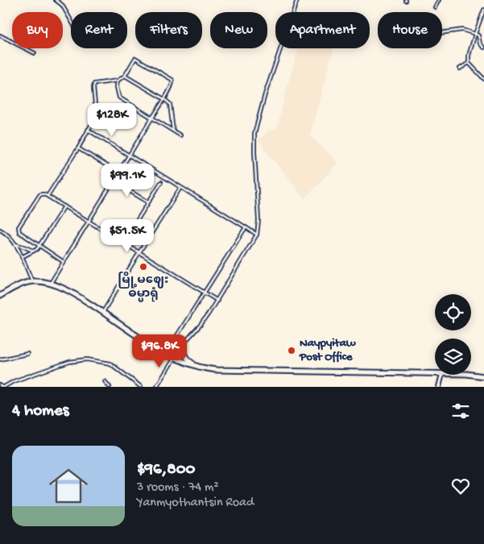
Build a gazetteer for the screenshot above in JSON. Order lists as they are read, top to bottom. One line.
{"places":["မြို့မဈေး ဓမ္မာရုံ","Naypyitaw Post Office"],"page":{"chip":["Buy","Rent","Filters","New","Apartment","House"],"price":["$128K","$99.1K","$51.5K","$96.8K"],"heading":"4 homes","list":[{"name":"$96,800","note":"3 rooms · 74 m² · Yanmyothantsin Road"}]}}
